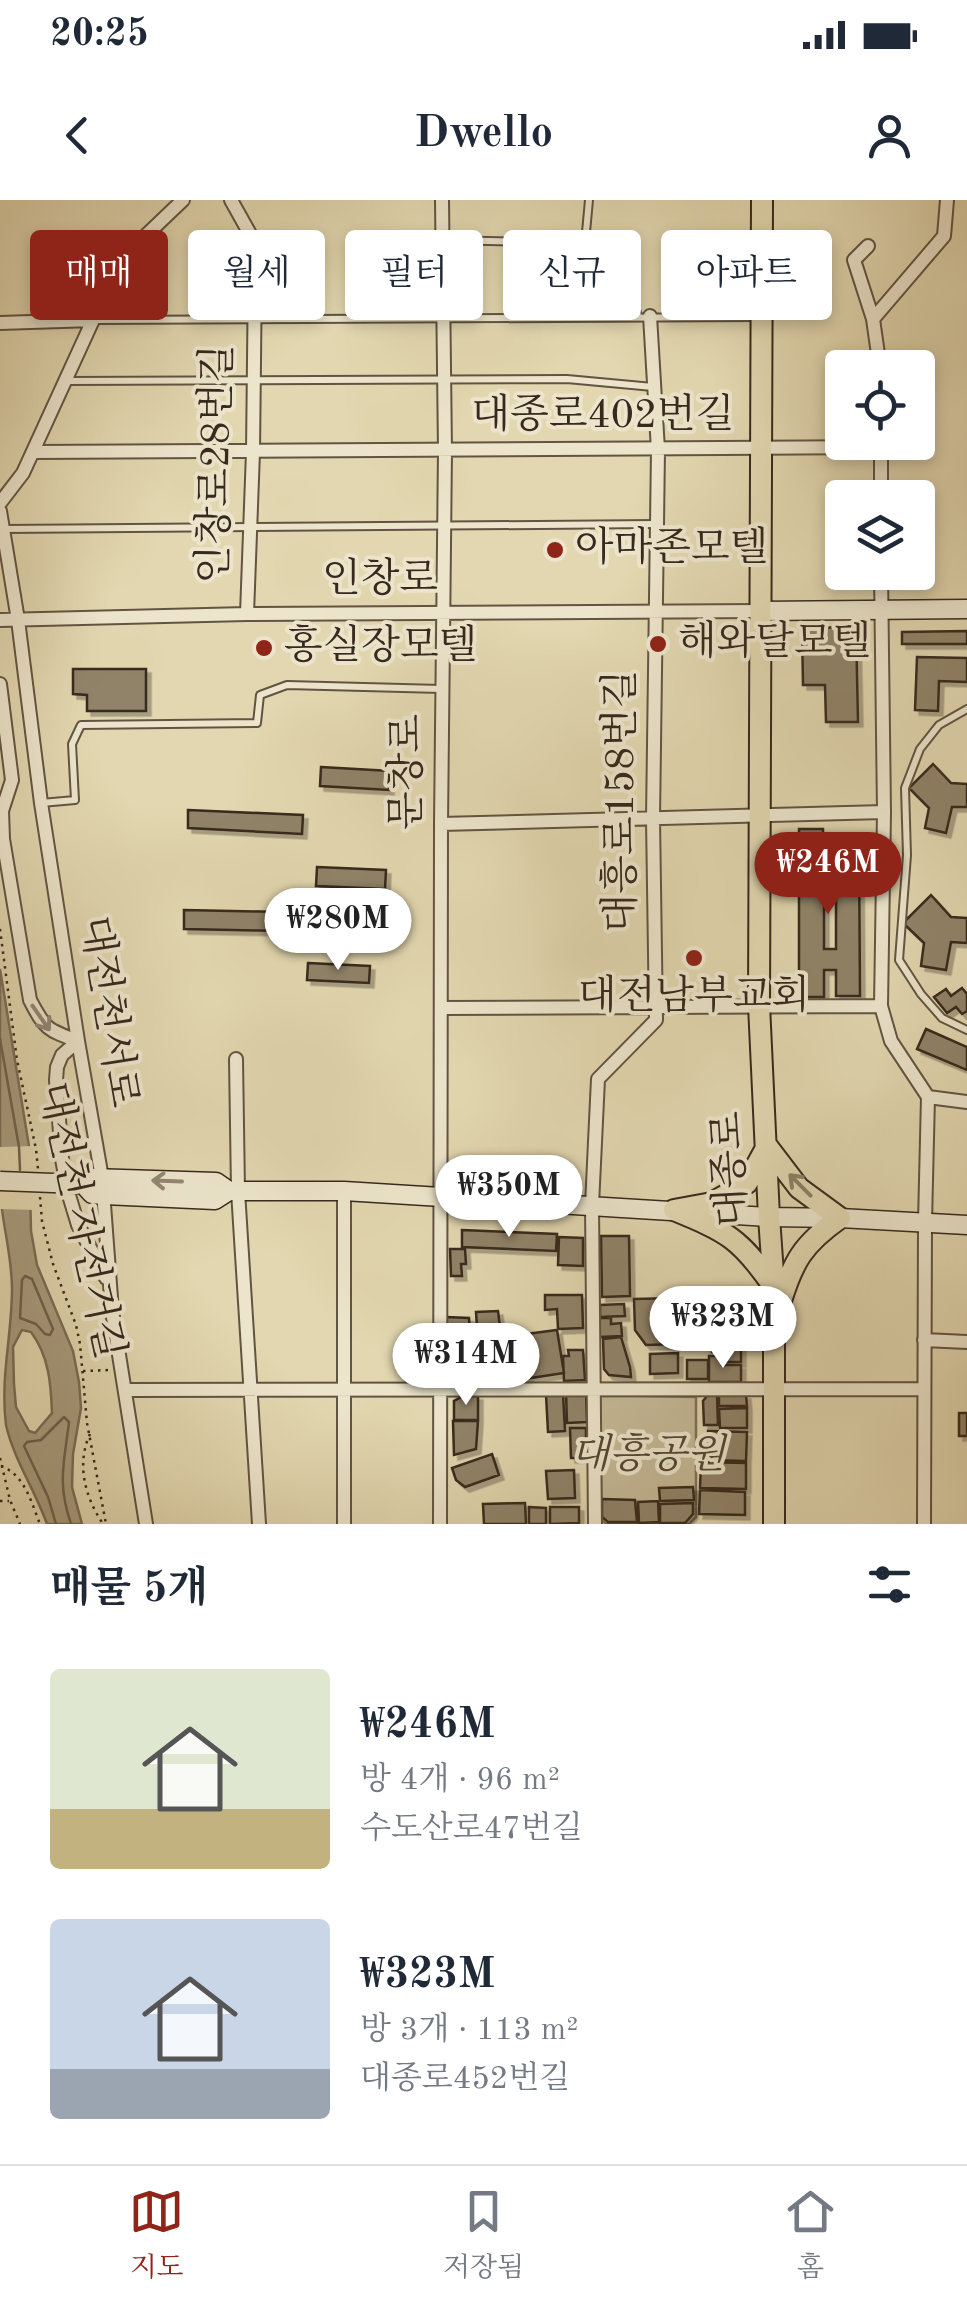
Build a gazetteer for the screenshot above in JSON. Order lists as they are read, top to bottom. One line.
{"streets":{"main road":["대종로"],"street":["대종로402번길","인창로28번길","인창로","문창로","대흥로158번길","대전천서로"],"path":["대전천 자전거길"]},"crossings":[["대종로402번길","인창로28번길"],["대종로402번길","문창로"],["대종로402번길","대흥로158번길"],["대종로402번길","대종로"],["인창로28번길","인창로"],["인창로","문창로"],["인창로","대흥로158번길"],["인창로","대전천서로"],["인창로","대종로"]],"parks":["대흥공원"],"places":["아마존모텔","해와달모텔","홍실장모텔","대전남부교회"],"page":{"status":"20:25","header":"Dwello","chip":["매매","월세","필터","신규","아파트"],"price":["₩246M","₩280M","₩350M","₩323M","₩314M"],"heading":"매물 5개","list":[{"name":"₩246M","note":"방 4개 · 96 m² · 수도산로47번길"},{"name":"₩323M","note":"방 3개 · 113 m² · 대종로452번길"}],"tabs":["지도","저장됨","홈"]}}
